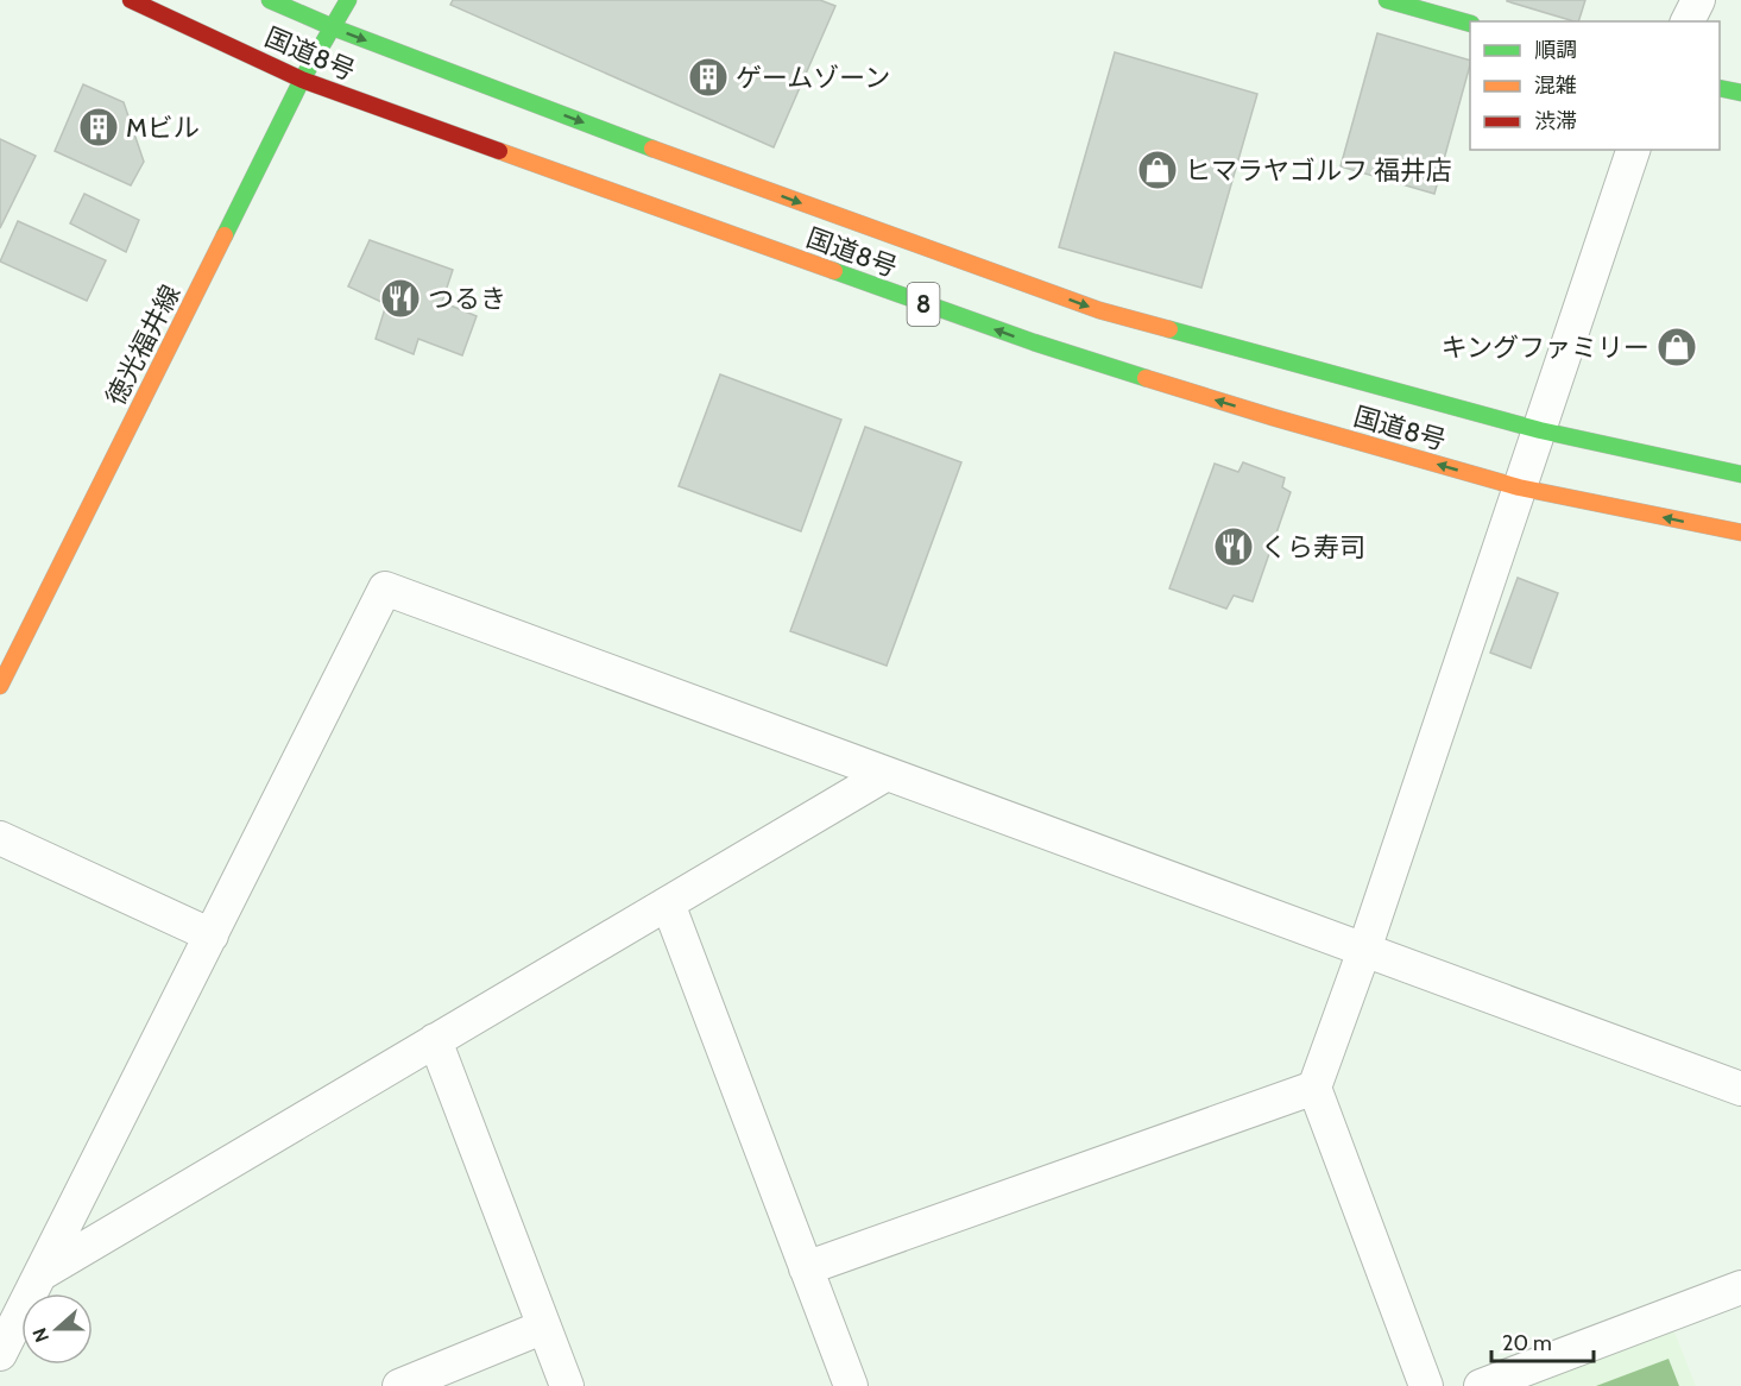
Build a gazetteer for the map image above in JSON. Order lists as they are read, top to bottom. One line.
{"streets":{"main road":["国道8号","8","徳光福井線"]},"crossings":[["国道8号","徳光福井線"]],"places":{"building":["ゲームゾーン","Mビル"],"shop":["ヒマラヤゴルフ 福井店","キングファミリー"],"restaurant":["つるき","くら寿司"]},"legend":["順調","混雑","渋滞"],"scale_bar":"20 m","north":"left"}
